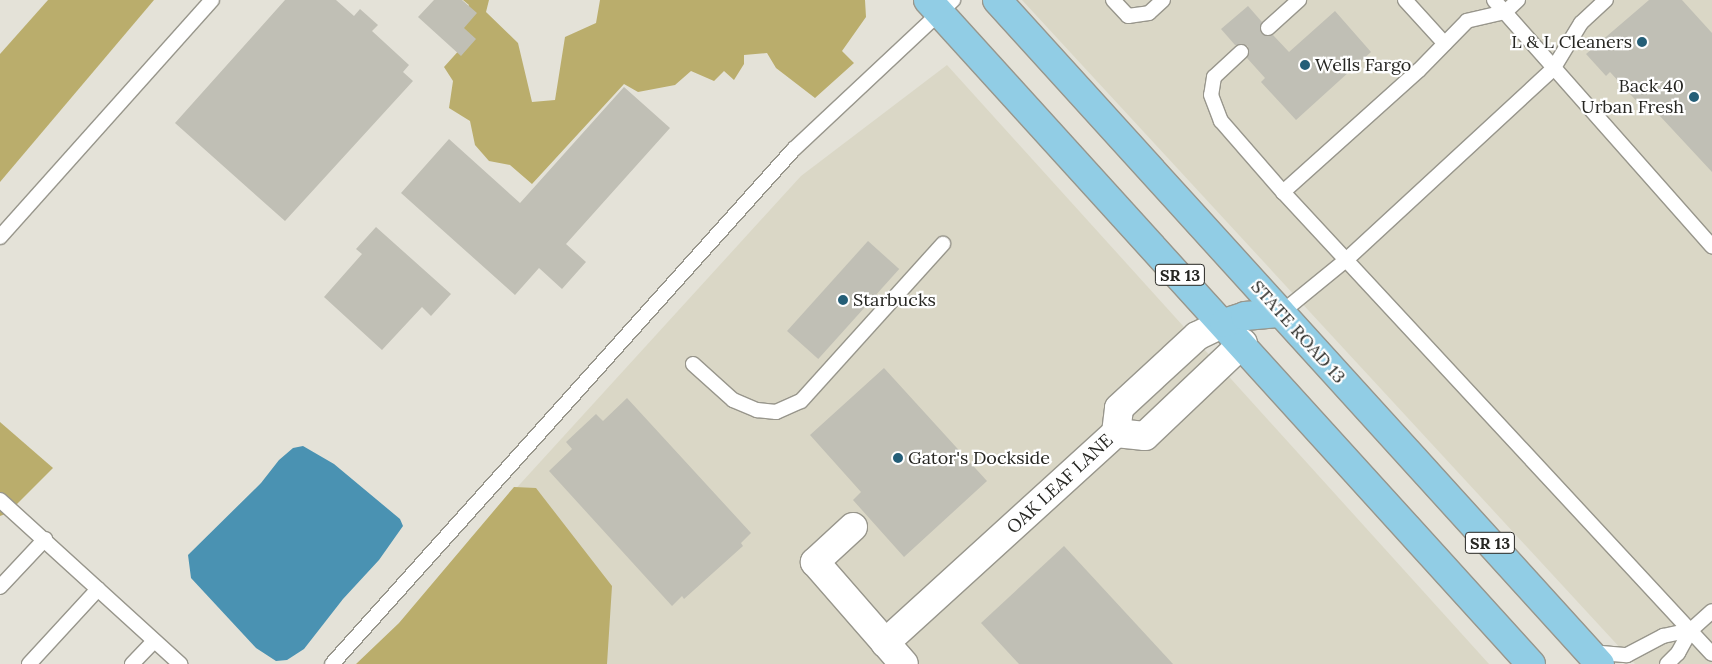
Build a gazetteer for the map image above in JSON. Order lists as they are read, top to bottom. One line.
{"streets":{"main road":["SR 13","STATE ROAD 13"],"street":["OAK LEAF LANE"]},"crossings":[["SR 13","OAK LEAF LANE"]],"places":["L & L Cleaners","Wells Fargo","Back 40 Urban Fresh","Starbucks","Gator's Dockside"]}
